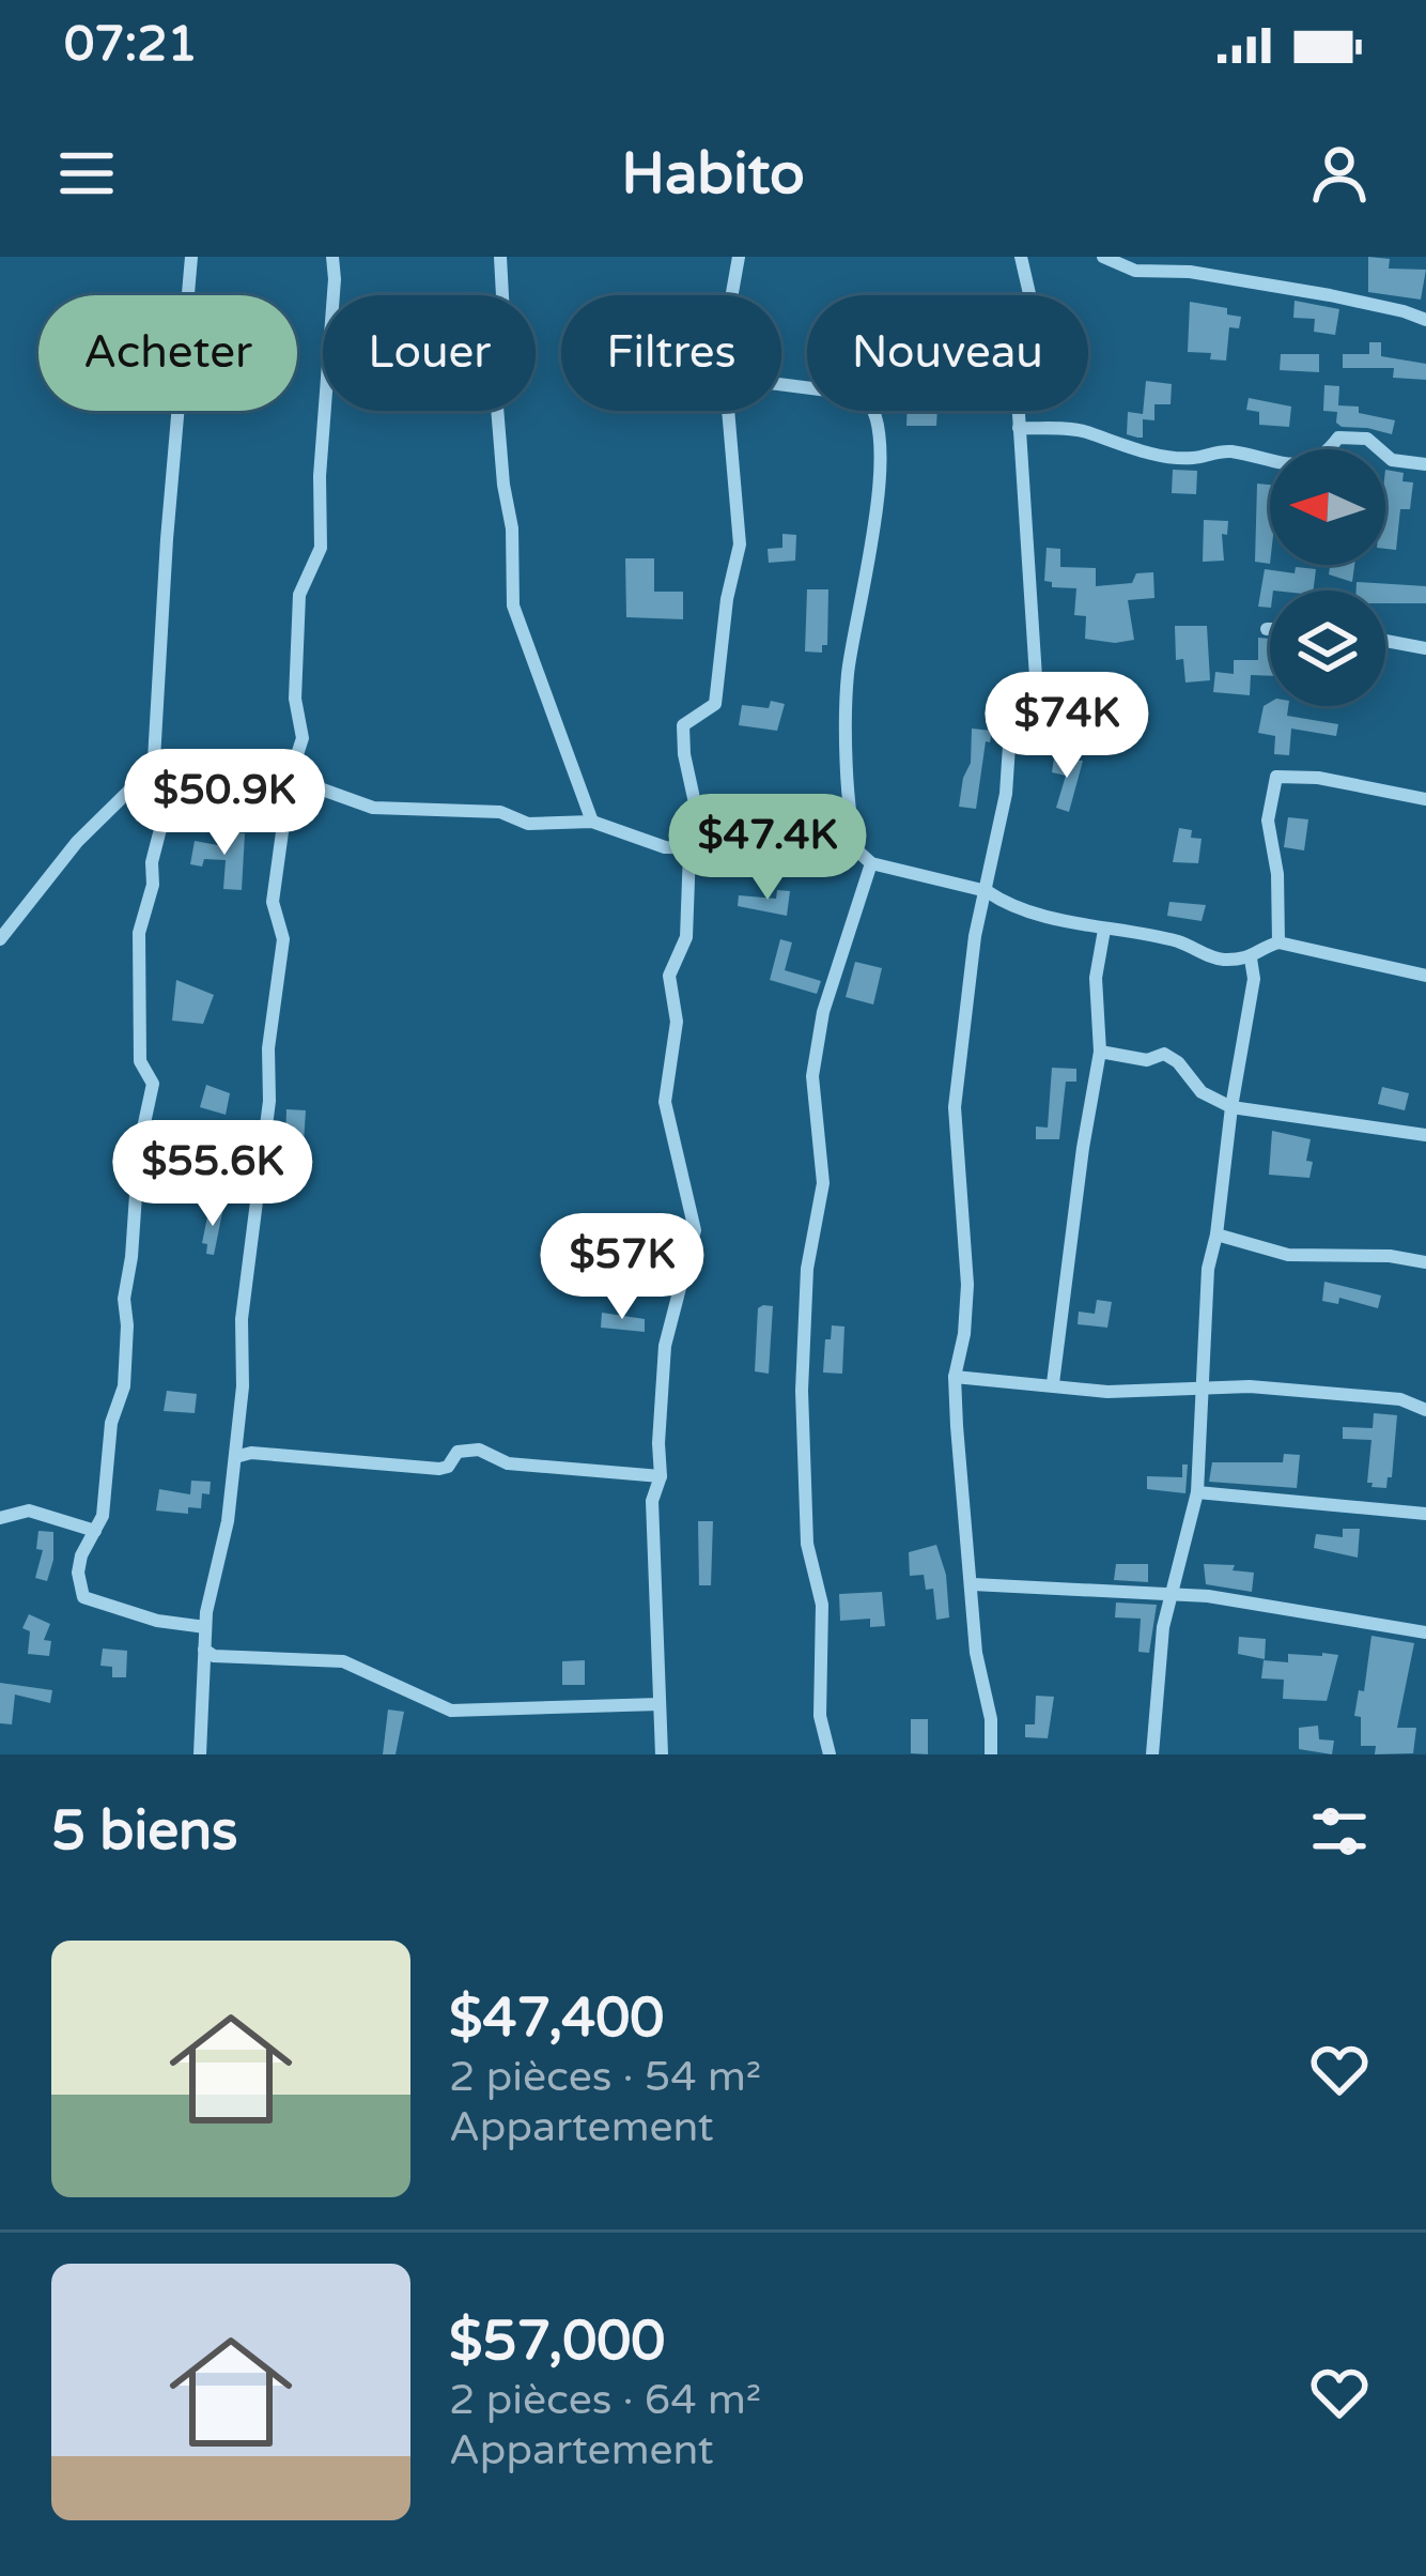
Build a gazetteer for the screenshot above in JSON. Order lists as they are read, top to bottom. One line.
{"north":"left","page":{"status":"07:21","header":"Habito","chip":["Acheter","Louer","Filtres","Nouveau"],"price":["$74K","$50.9K","$47.4K","$55.6K","$57K"],"heading":"5 biens","list":[{"name":"$47,400","note":"2 pièces · 54 m² · Appartement"},{"name":"$57,000","note":"2 pièces · 64 m² · Appartement"}]}}
